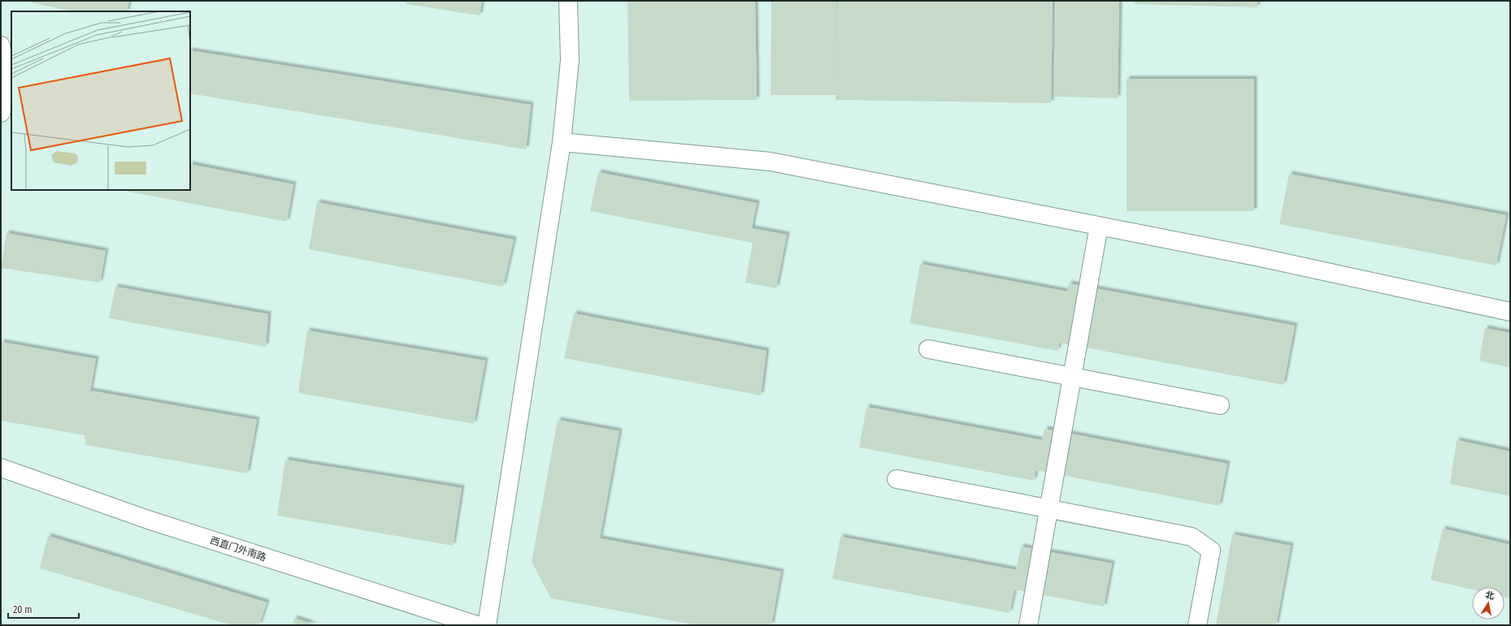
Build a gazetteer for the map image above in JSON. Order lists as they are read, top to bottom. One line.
{"streets":{"street":["西直门外南路"]},"scale_bar":"20 m","north":"top"}
